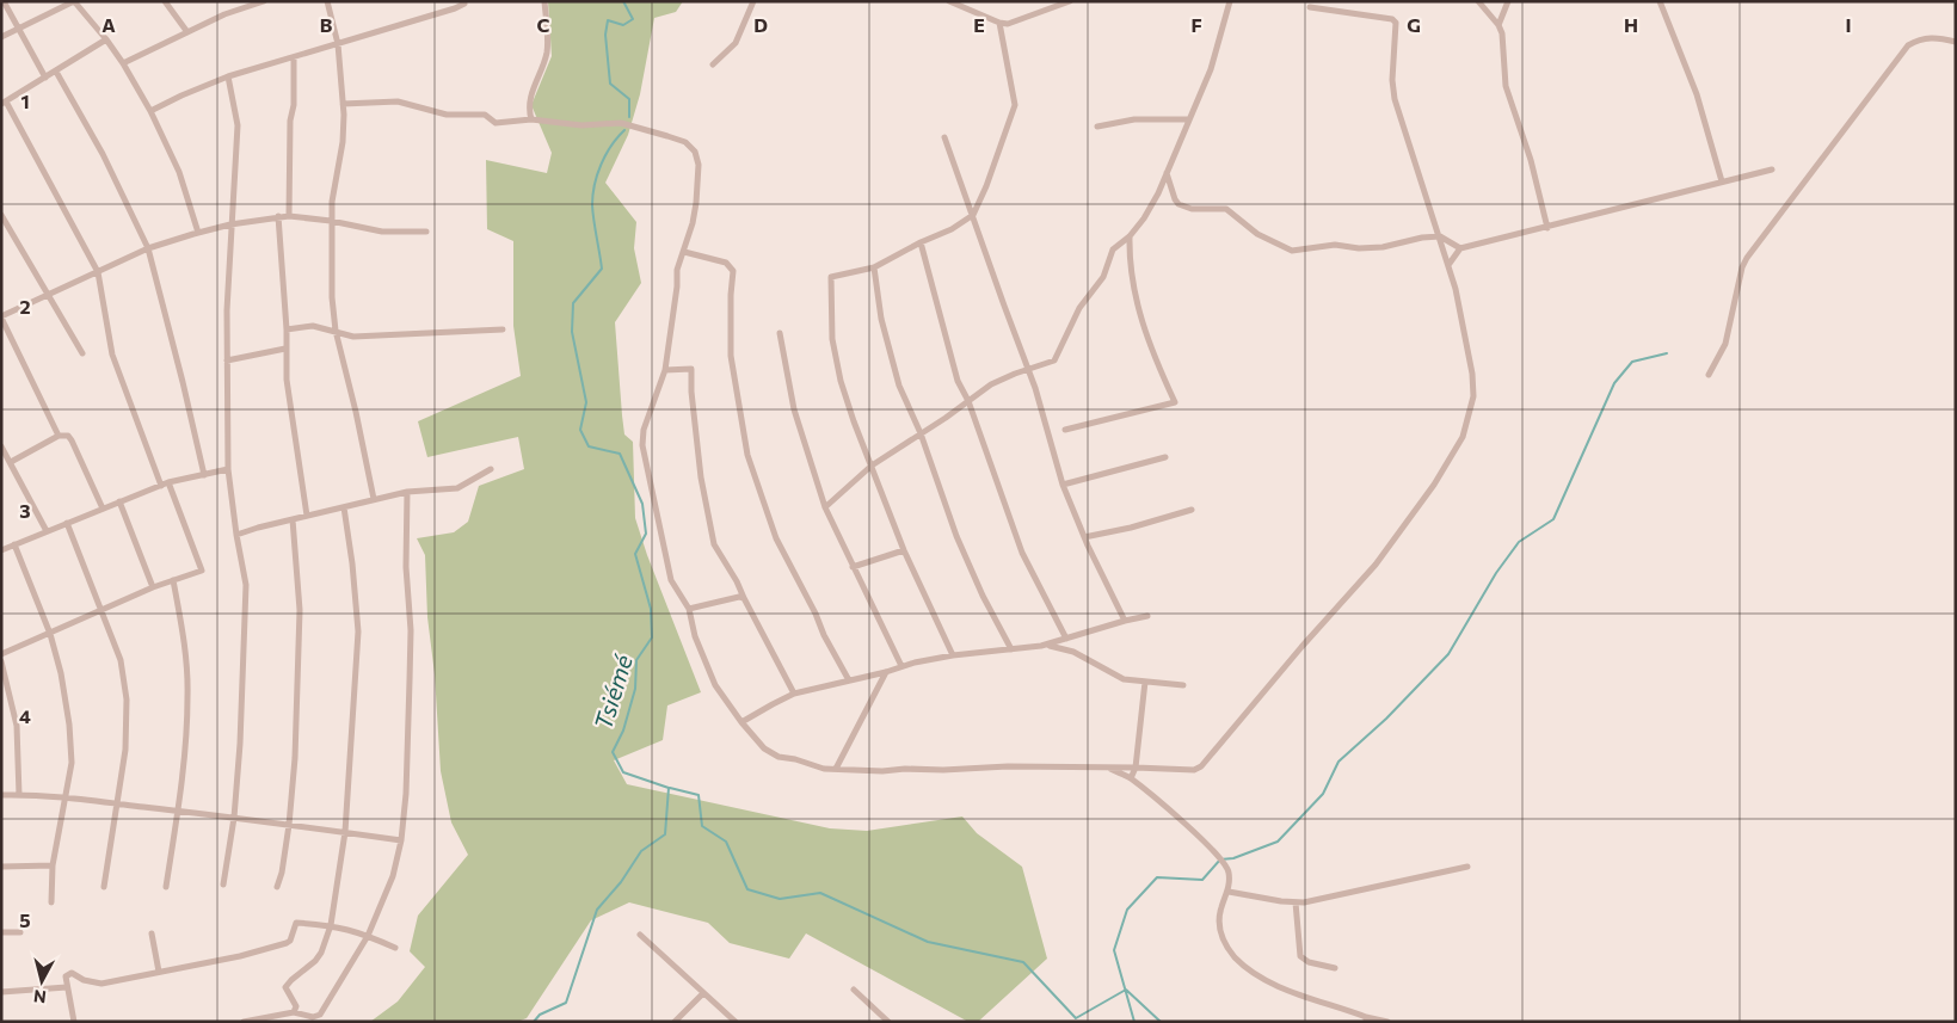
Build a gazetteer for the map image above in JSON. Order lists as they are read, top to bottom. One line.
{"water":["Tsiémé"],"north":"bottom","grid":{"columns":["A","B","C","D","E","F","G","H","I"],"rows":["1","2","3","4","5"]}}
